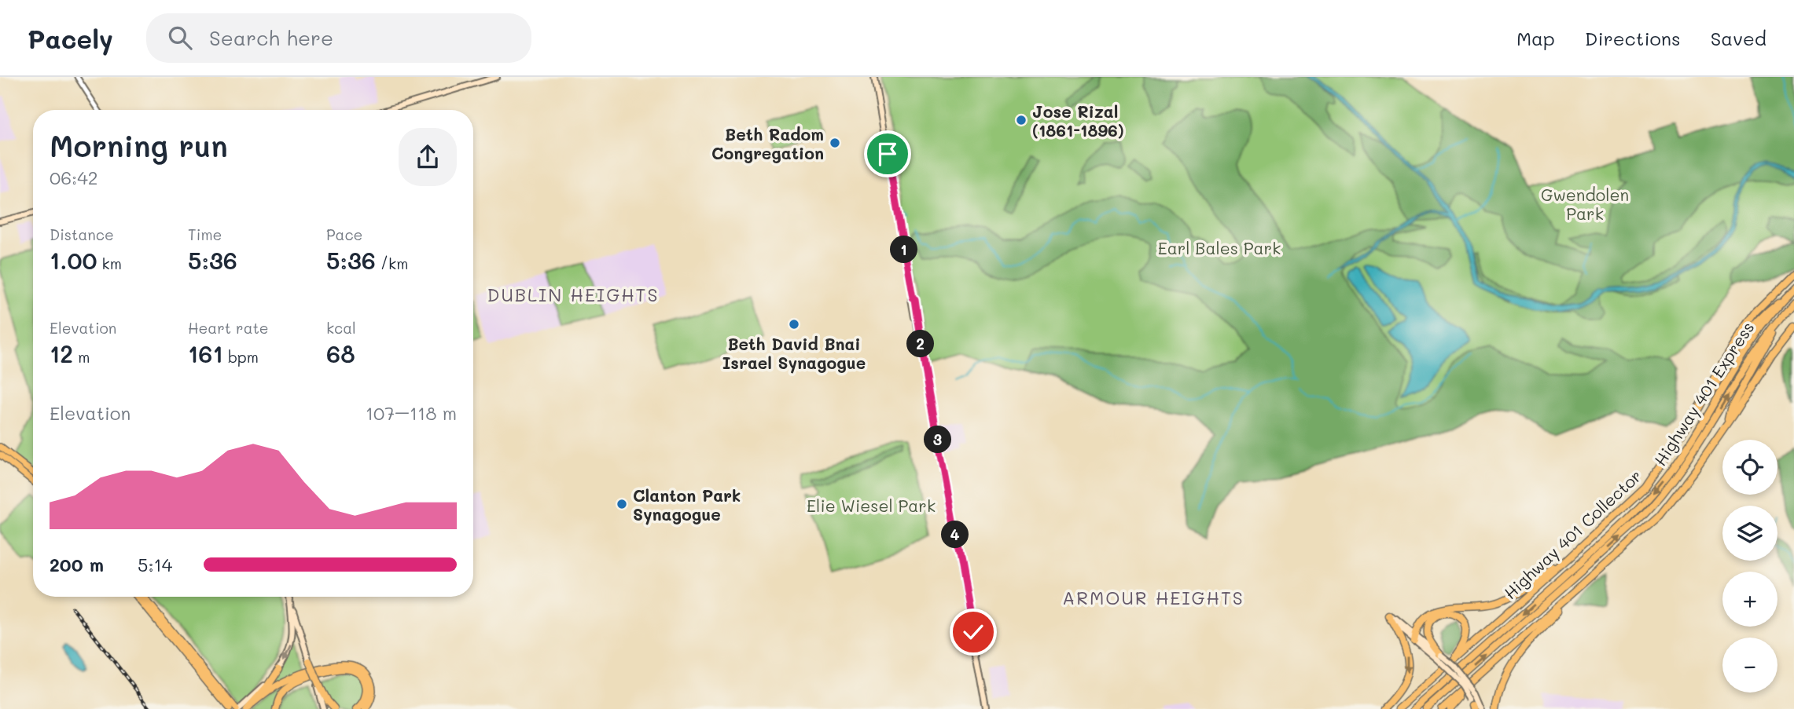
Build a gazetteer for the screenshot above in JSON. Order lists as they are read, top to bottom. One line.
{"streets":{"highway":["Highway 401 Express","Highway 401 Collector"]},"districts":["DUBLIN HEIGHTS","ARMOUR HEIGHTS"],"parks":["Gwendolen Park","Earl Bales Park","Elie Wiesel Park"],"places":["Jose Rizal (1861-1896)","Beth Radom Congregation","Beth David Bnai Israel Synagogue","Clanton Park Synagogue"],"page":{"header":"Pacely","search":"Search here","nav":["Map","Directions","Saved"],"heading":["Morning run","06:42"],"stats":[["Distance","1.00 km"],["Time","5:36"],["Pace","5:36 /km"],["Elevation","12 m"],["Heart rate","161 bpm"],["kcal","68"]],"pins":["1","2","3","4"],"chart":["Elevation","107–118 m"],"map_buttons":["+","−"],"list":[{"name":"200 m","note":"5:14"}]}}
